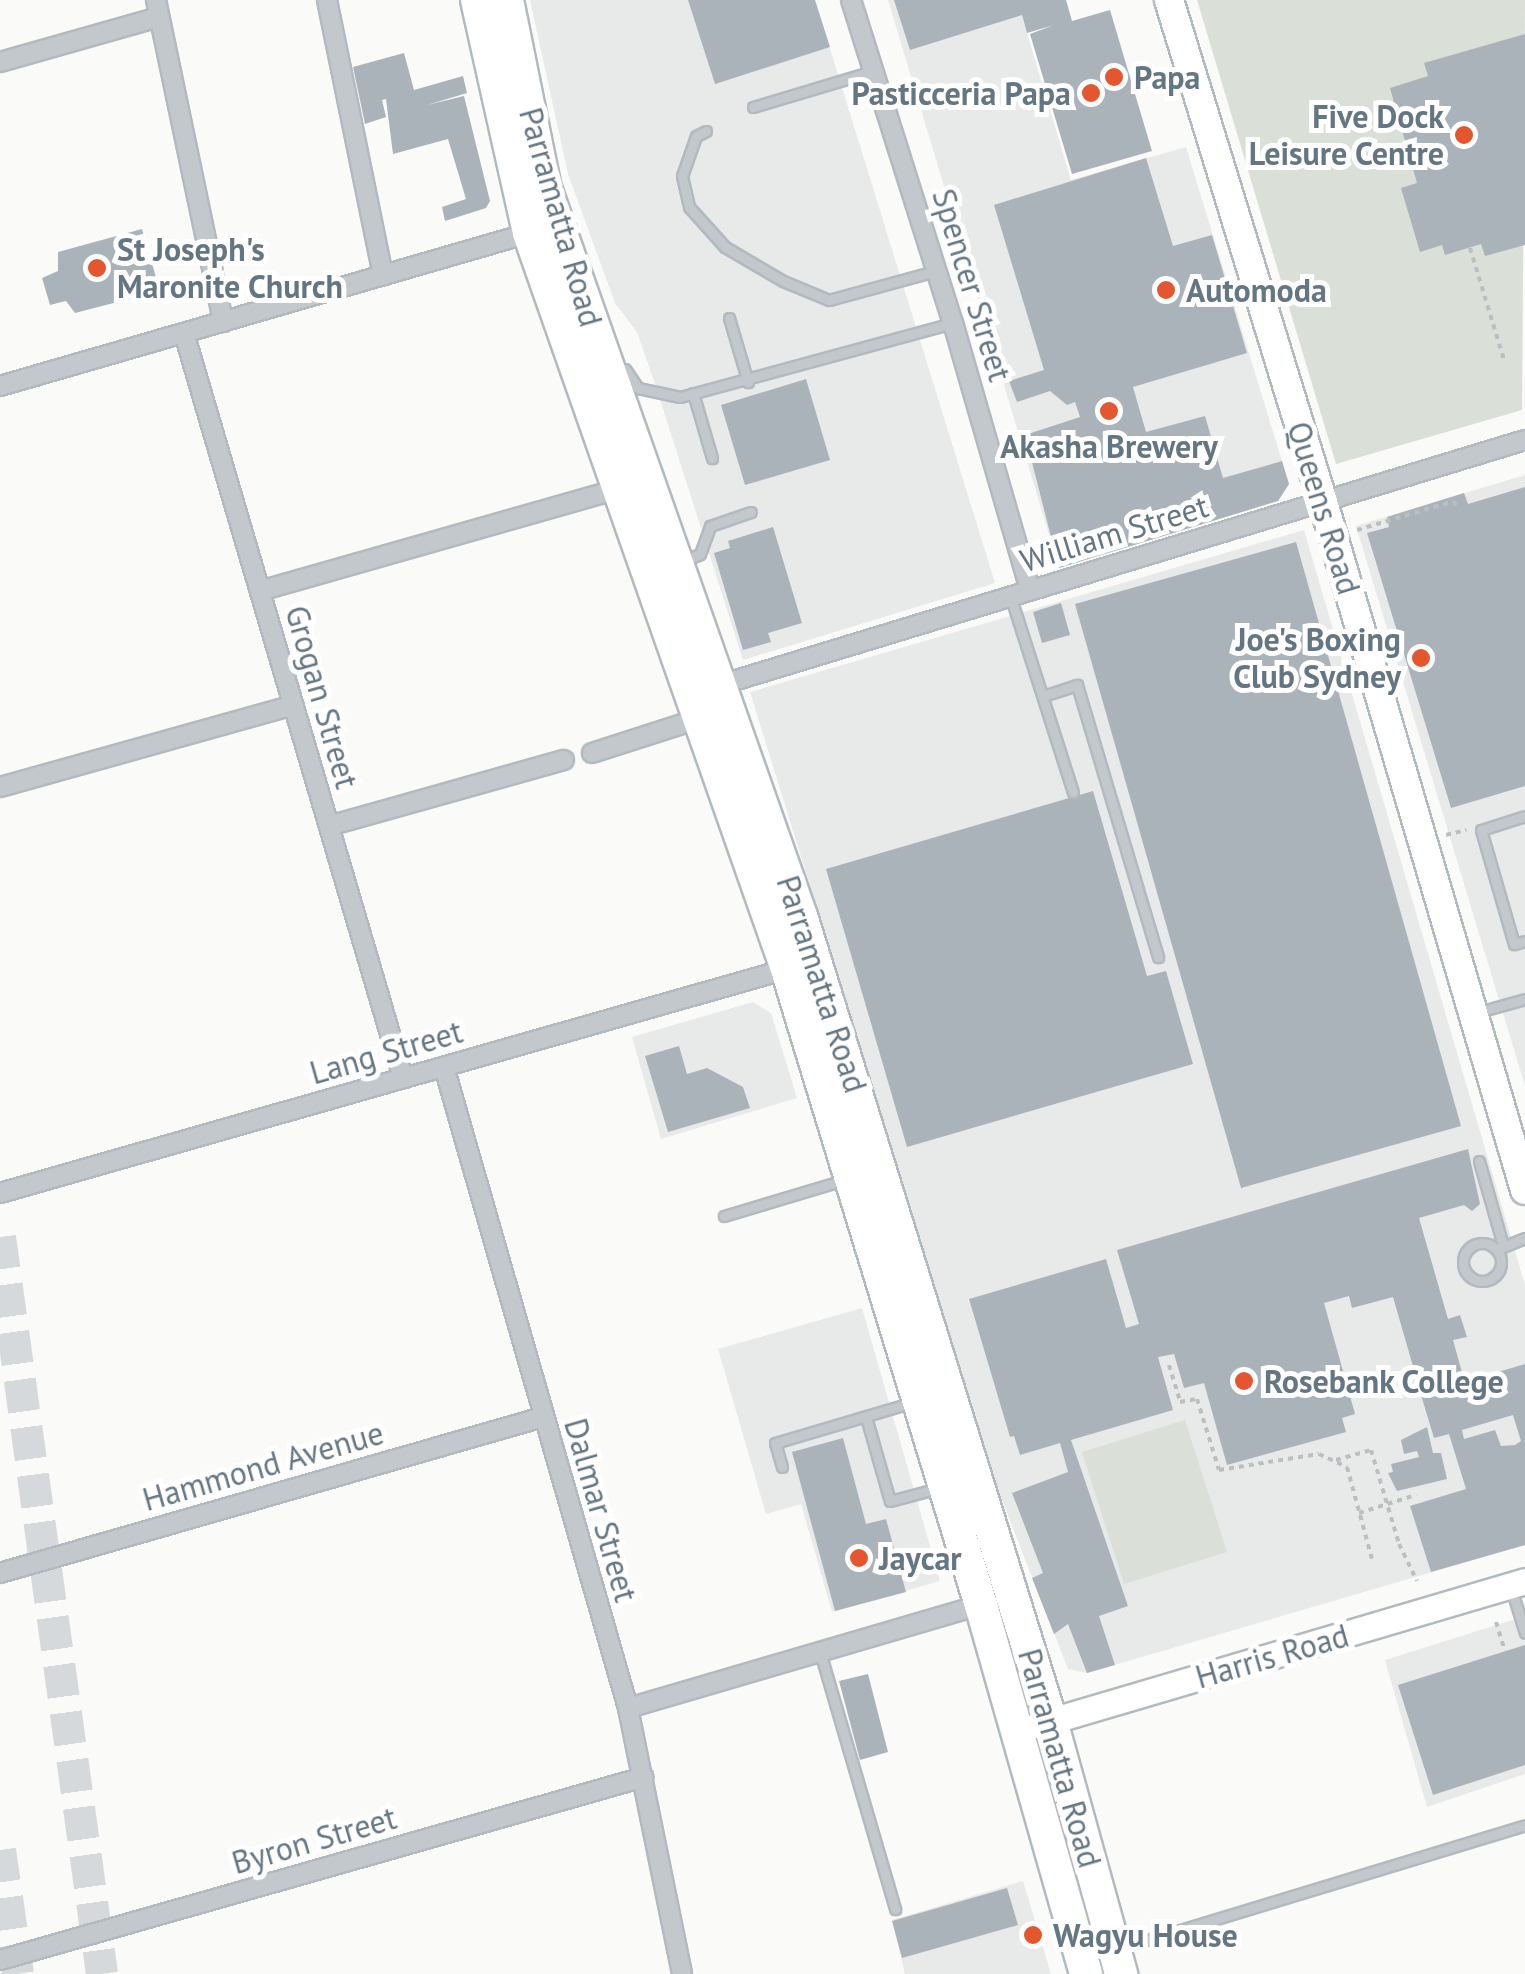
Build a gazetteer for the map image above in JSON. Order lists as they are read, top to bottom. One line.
{"streets":{"highway":["Parramatta Road"],"main road":["Queens Road","Harris Road"],"street":["Spencer Street","William Street","Grogan Street","Lang Street","Hammond Avenue","Dalmar Street","Byron Street"]},"crossings":[["Parramatta Road","William Street"],["Parramatta Road","Lang Street"],["Parramatta Road","Harris Road"],["Spencer Street","William Street"],["Queens Road","William Street"],["Grogan Street","Lang Street"],["Lang Street","Dalmar Street"],["Hammond Avenue","Dalmar Street"],["Dalmar Street","Byron Street"]],"places":["Papa","Pasticceria Papa","Five Dock Leisure Centre","St Joseph's Maronite Church","Automoda","Akasha Brewery","Joe's Boxing Club Sydney","Rosebank College","Jaycar","Wagyu House"]}
